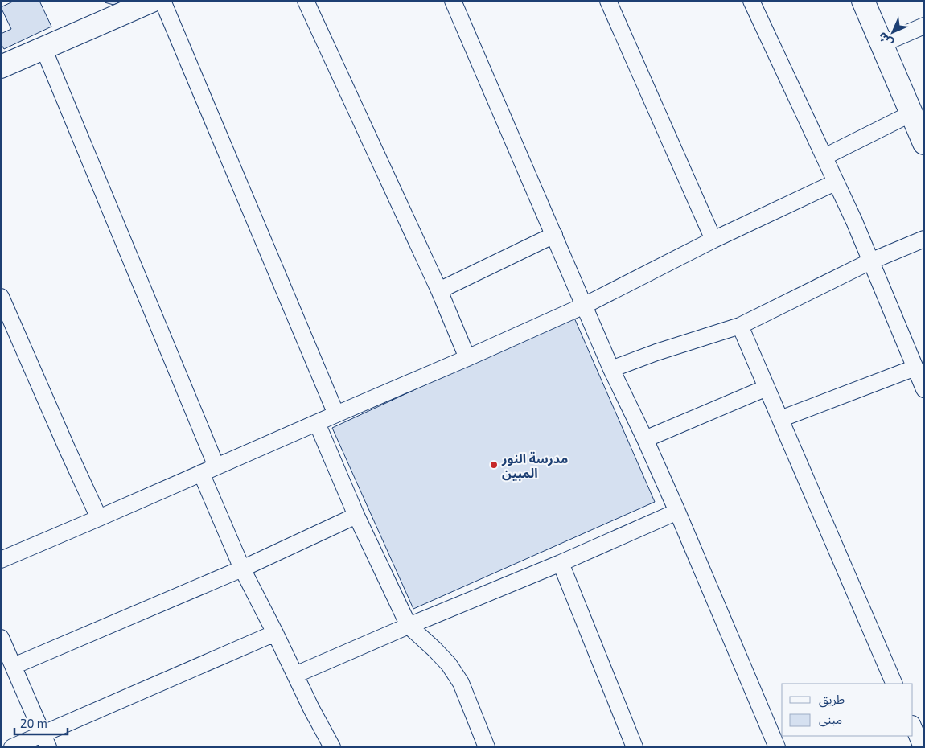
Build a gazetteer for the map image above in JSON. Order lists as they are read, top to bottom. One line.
{"places":["مدرسة النور المبين"],"legend":["طريق","مبنى"],"scale_bar":"20 m","north":"bottom left"}
